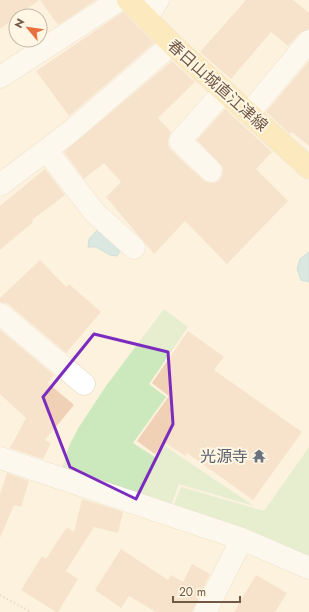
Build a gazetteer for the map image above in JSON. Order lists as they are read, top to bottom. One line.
{"streets":{"main road":["春日山城直江津線"]},"places":{"temple":["光源寺"]},"scale_bar":"20 m","north":"top left"}
